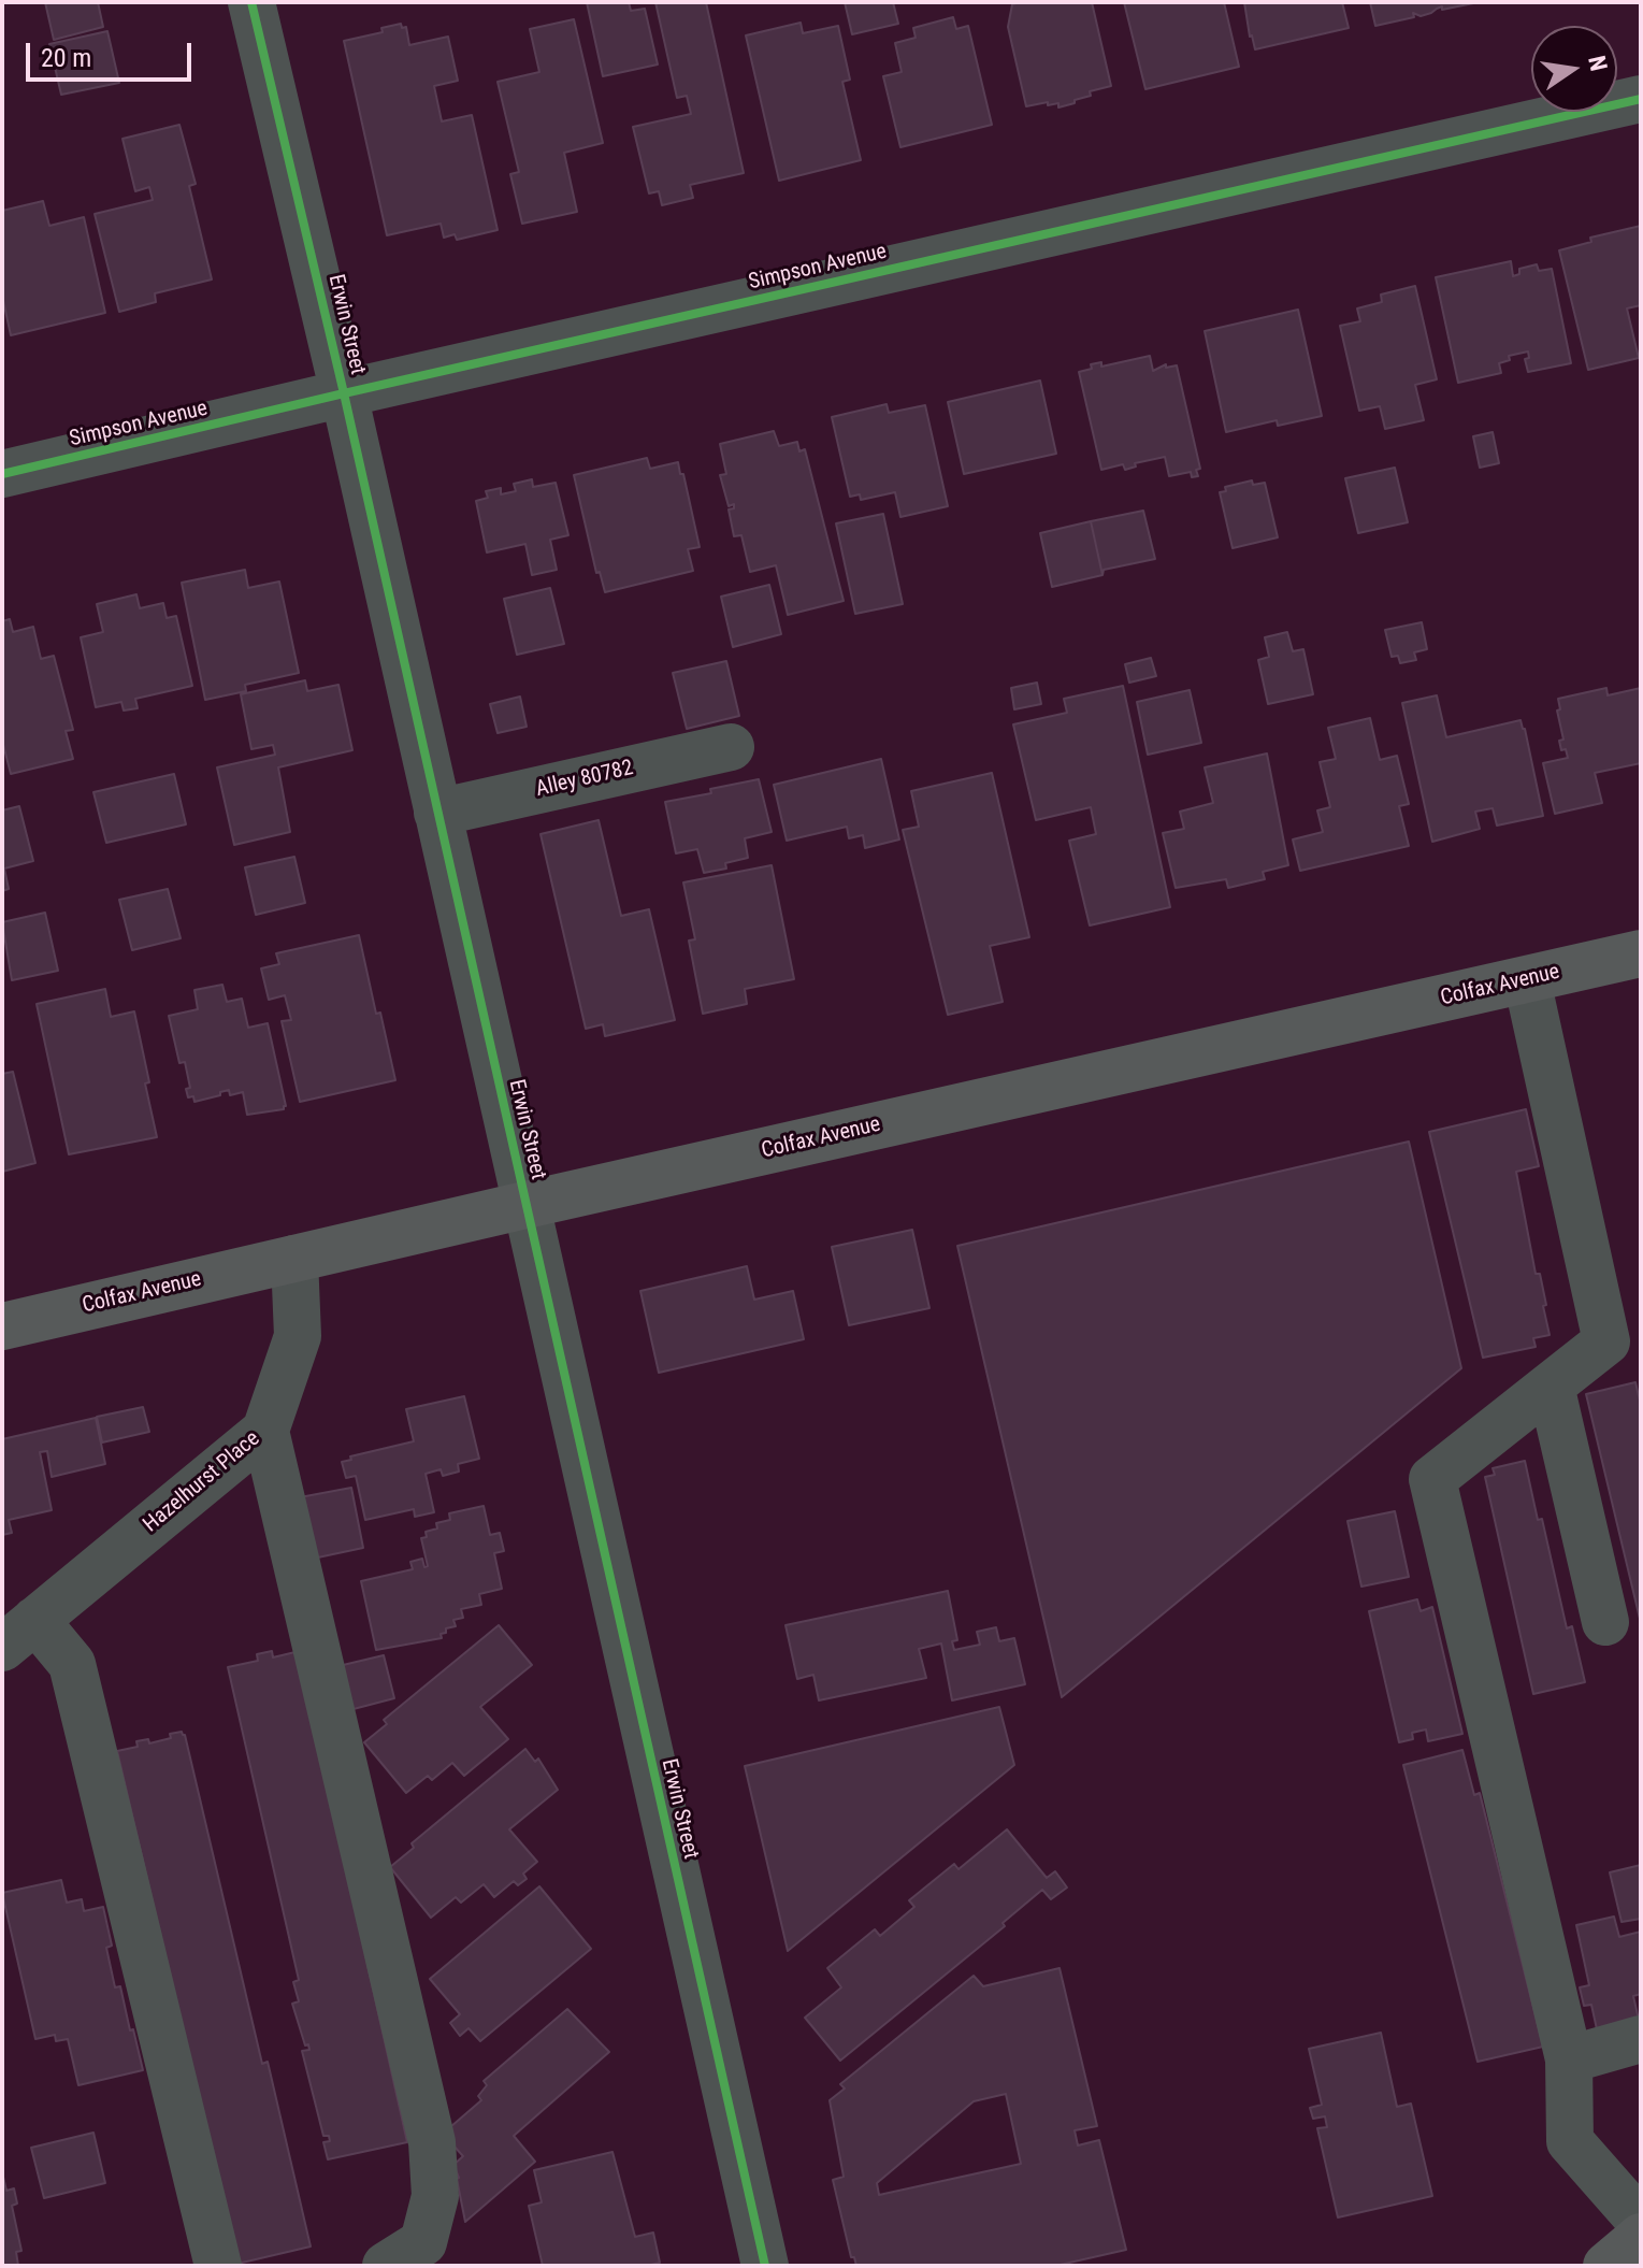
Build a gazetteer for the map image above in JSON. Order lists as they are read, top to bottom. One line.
{"streets":{"main road":["Colfax Avenue"],"street":["Simpson Avenue","Erwin Street","Alley 80782","Hazelhurst Place"]},"crossings":[["Simpson Avenue","Erwin Street"],["Erwin Street","Alley 80782"],["Erwin Street","Colfax Avenue"],["Colfax Avenue","Hazelhurst Place"]],"scale_bar":"20 m","north":"right"}
